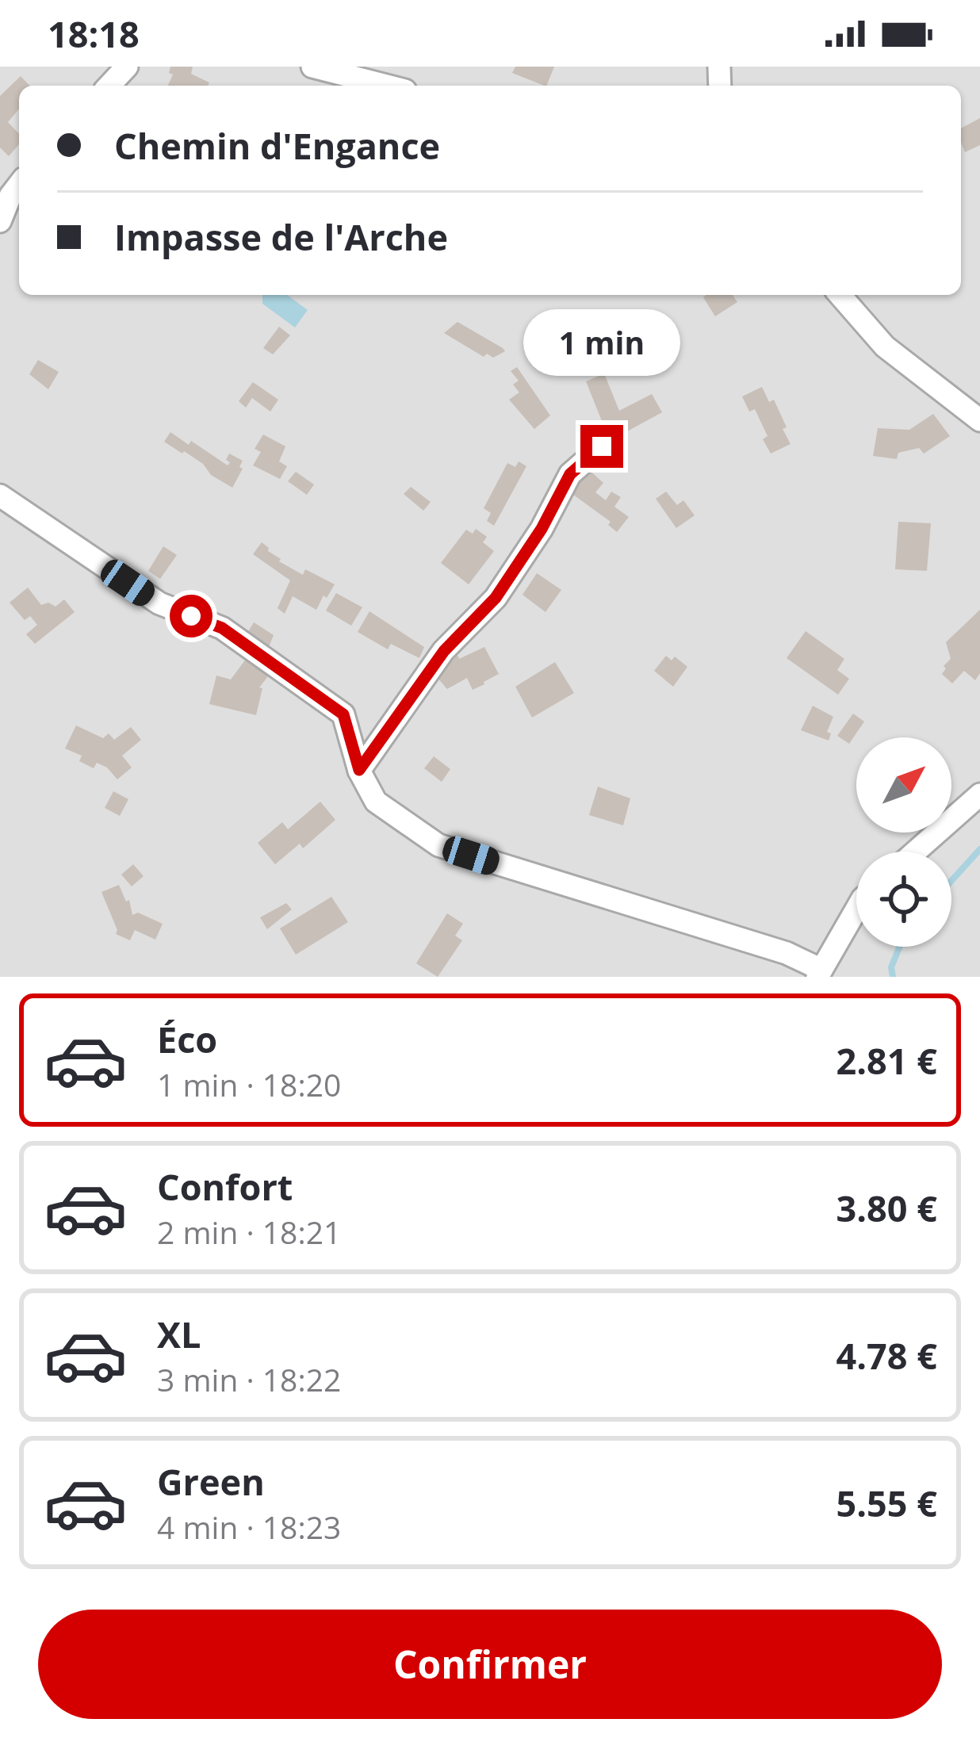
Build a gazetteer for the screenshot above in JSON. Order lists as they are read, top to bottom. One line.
{"north":"top right","page":{"status":"18:18","banner":["Chemin d'Engance","Impasse de l'Arche"],"bubble":"1 min","list":[{"name":"Éco","note":"1 min · 18:20","value":"2.81 €"},{"name":"Confort","note":"2 min · 18:21","value":"3.80 €"},{"name":"XL","note":"3 min · 18:22","value":"4.78 €"},{"name":"Green","note":"4 min · 18:23","value":"5.55 €"}],"buttons":"Confirmer"}}
